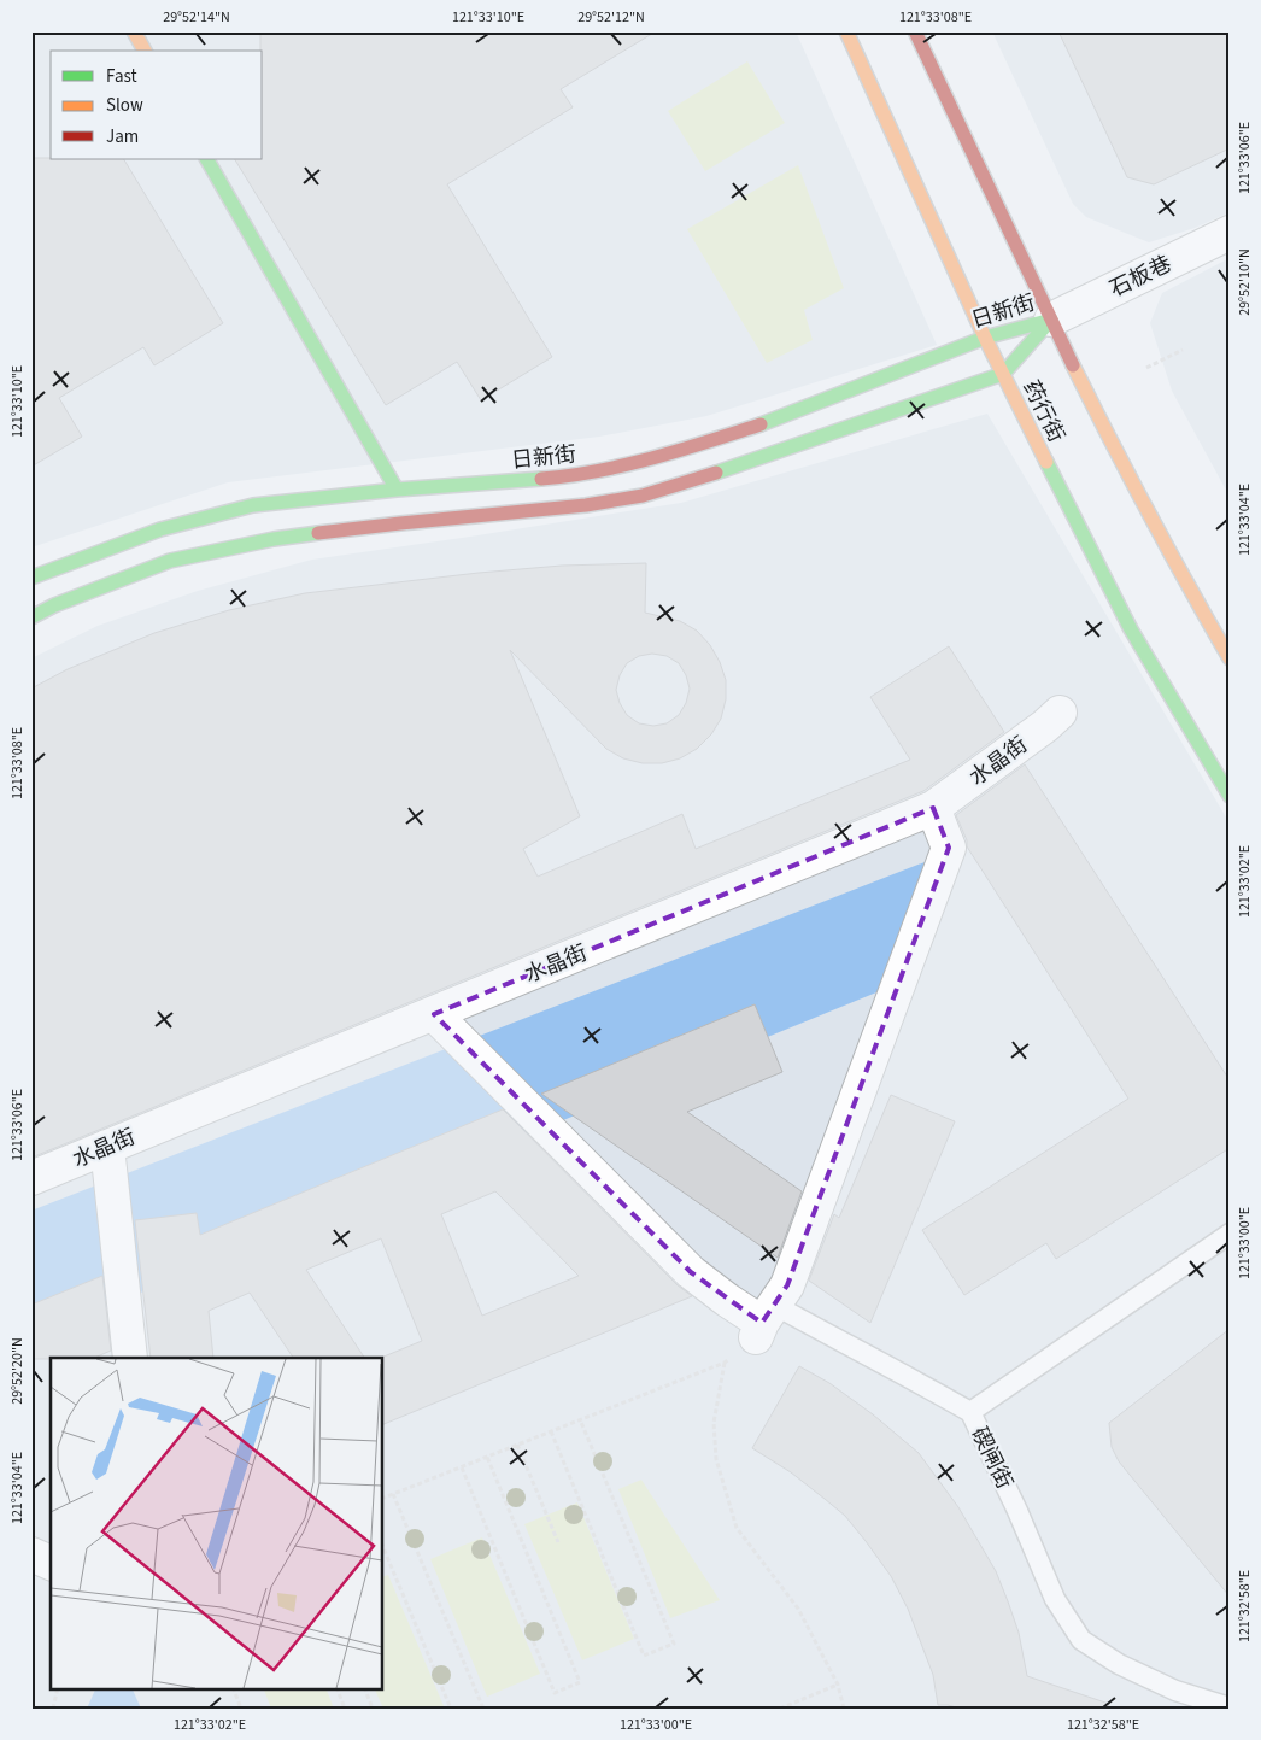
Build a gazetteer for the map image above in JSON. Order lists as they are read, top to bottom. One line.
{"streets":{"street":["石板巷","日新街","药行街","水晶街"],"lane":["碶闸街"]},"crossings":[["石板巷","日新街"],["日新街","药行街"]],"legend":["Fast","Slow","Jam"],"coordinates":["29°52'14\"N","121°33'10\"E","29°52'12\"N","121°33'08\"E","121°33'06\"E","29°52'10\"N","121°33'04\"E","121°33'02\"E","121°33'00\"E","29°52'20\"N","121°32'58\"E"]}
